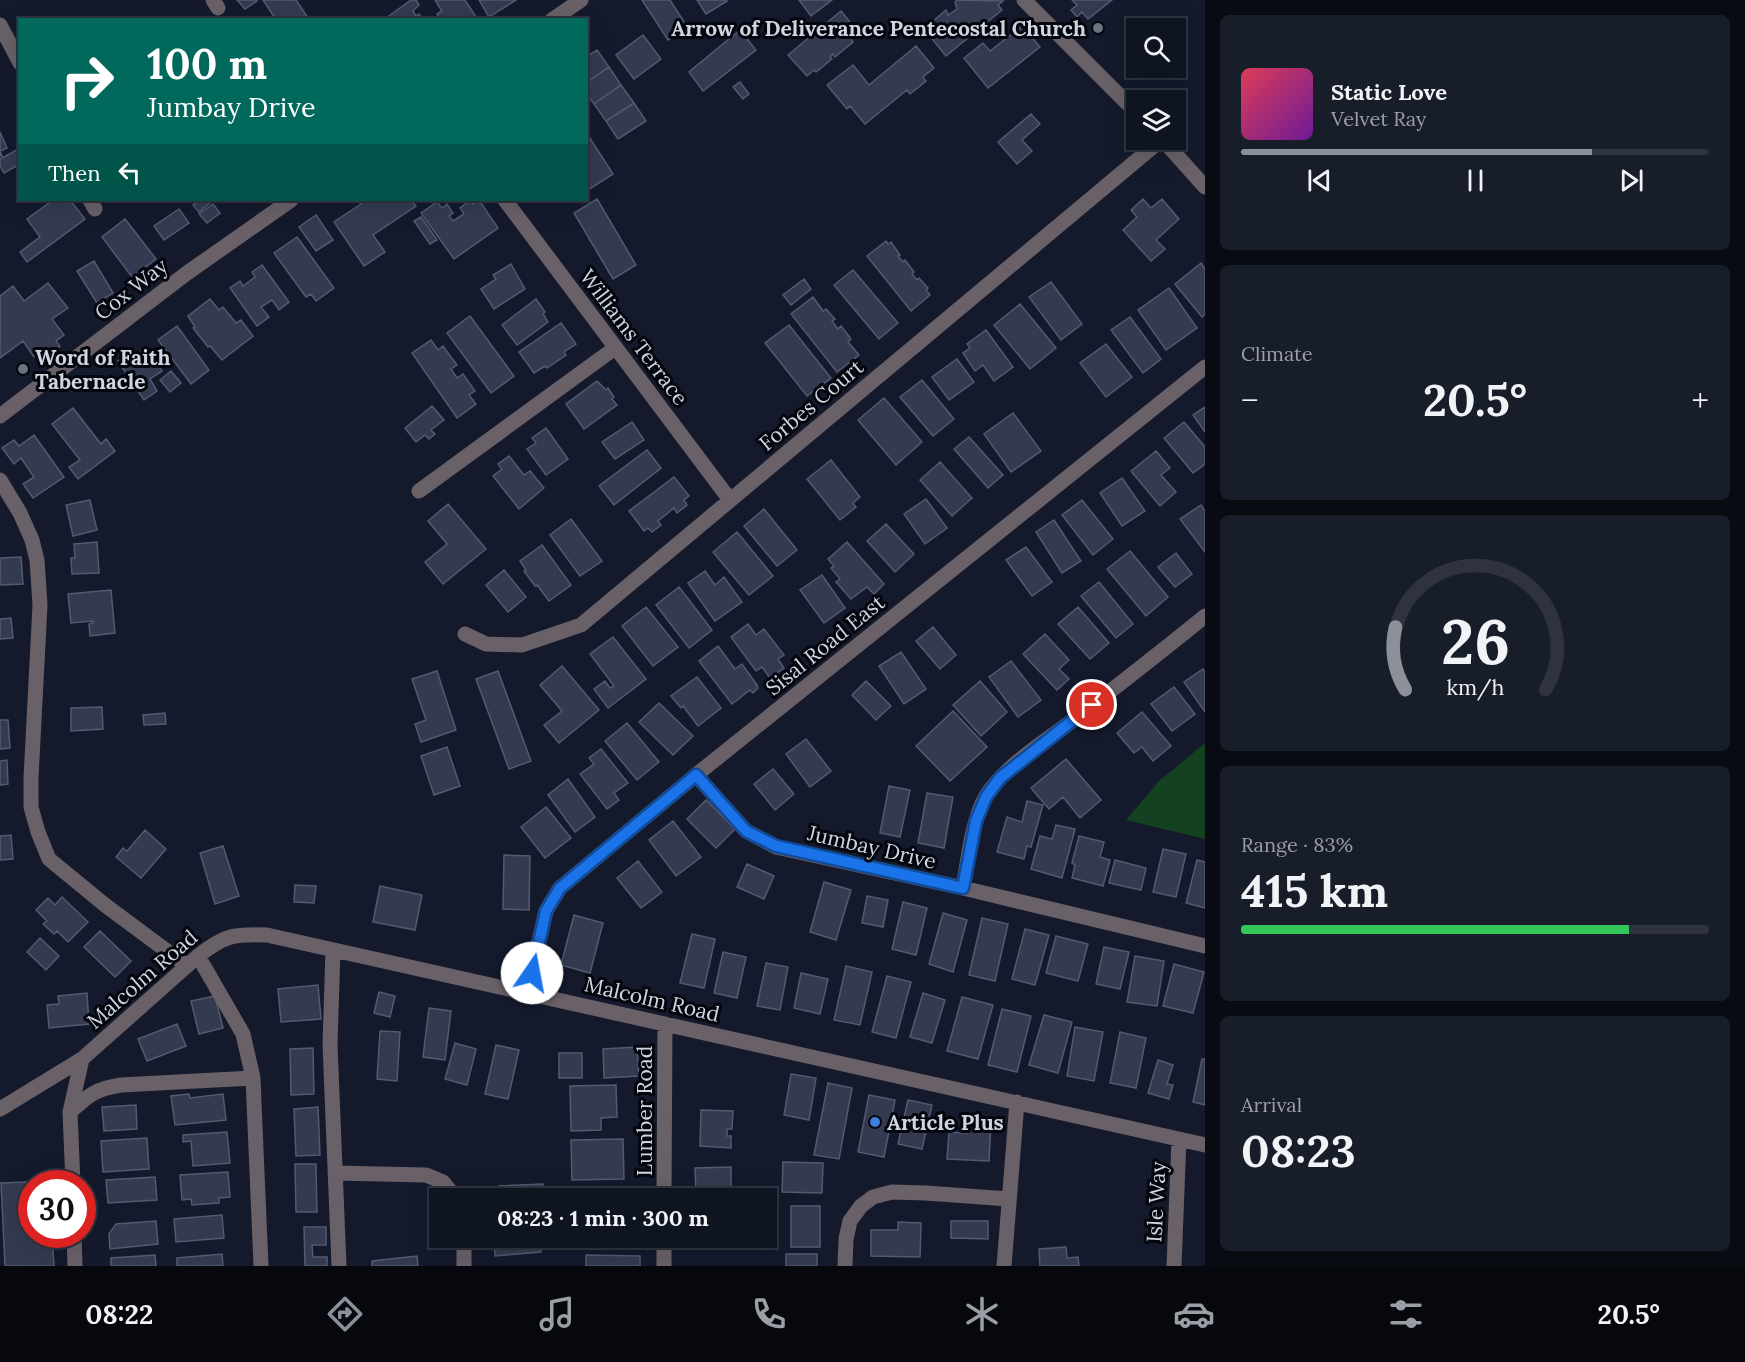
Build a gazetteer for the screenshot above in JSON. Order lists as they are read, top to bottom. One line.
{"streets":{"street":["Cox Way","Williams Terrace","Forbes Court","Sisal Road East","Jumbay Drive","Malcolm Road","Lumber Road","Isle Way"]},"crossings":[["Williams Terrace","Forbes Court"],["Sisal Road East","Jumbay Drive"],["Sisal Road East","Malcolm Road"],["Malcolm Road","Lumber Road"],["Malcolm Road","Isle Way"]],"places":["Arrow of Deliverance Pentecostal Church","Word of Faith Tabernacle","Article Plus"],"page":{"turn":["100 m","Jumbay Drive"],"song":["Static Love","Velvet Ray"],"then":"Then","tile":["Climate",["Range · 83%","415 km"],["Arrival","08:23"]],"heat":["−","20.5°","+"],"limit":"30","trip":"08:23 · 1 min · 300 m","tabs":["08:22","20.5°"],"gauge":["26","km/h"]}}
